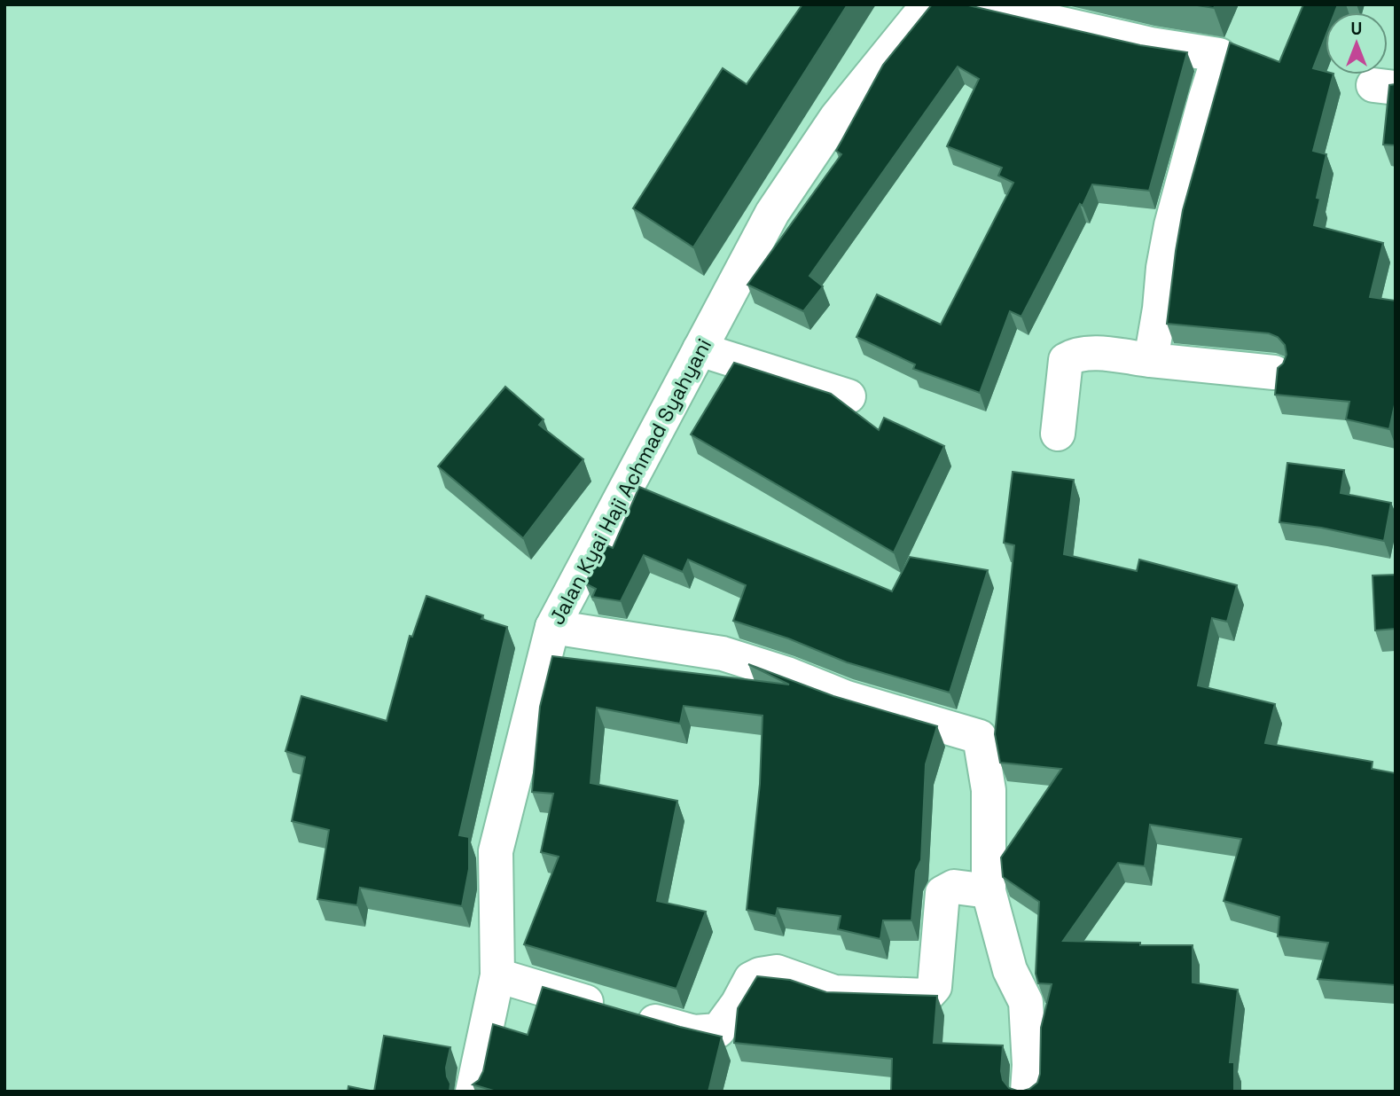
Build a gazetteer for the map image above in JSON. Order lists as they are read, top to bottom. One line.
{"streets":{"street":["Jalan Kyai Haji Achmad Syahyani"]},"north":"top"}
